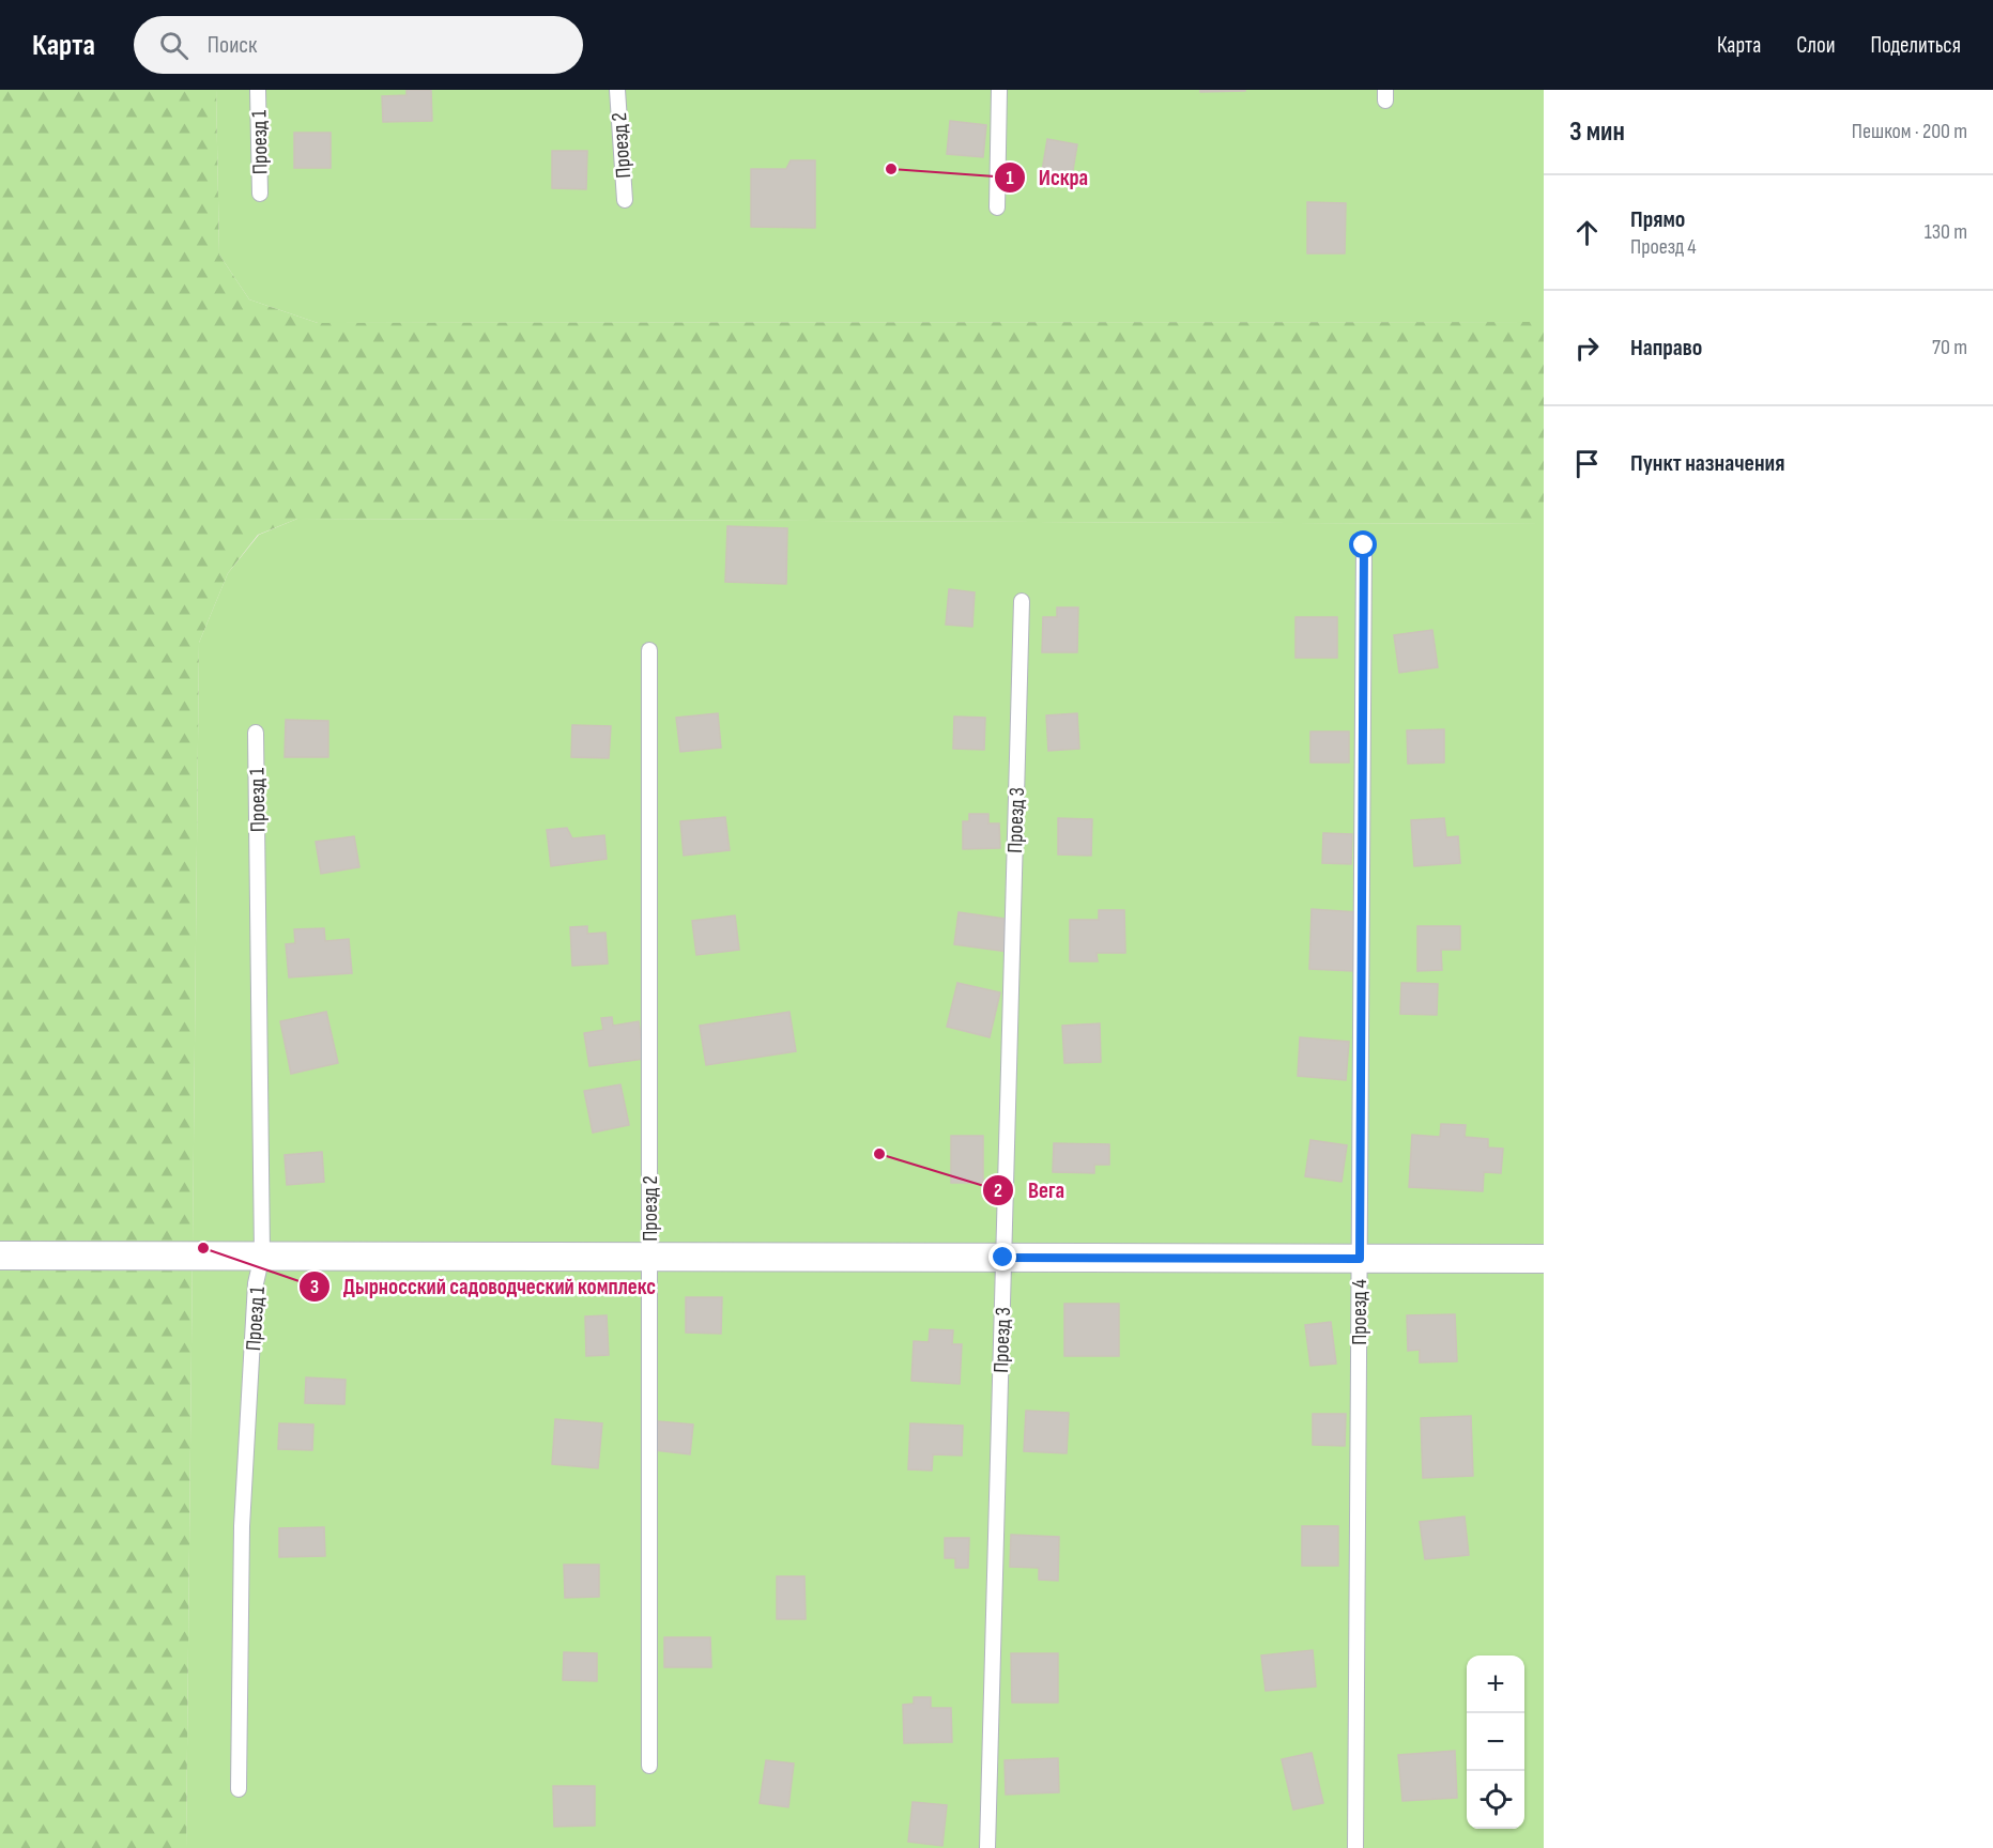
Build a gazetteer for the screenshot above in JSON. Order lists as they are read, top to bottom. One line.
{"streets":{"lane":["Проезд 1","Проезд 2","Проезд 3","Проезд 4"]},"places":["Искра","Вега","Дырносский садоводческий комплекс"],"page":{"header":"Карта","search":"Поиск","nav":["Карта","Слои","Поделиться"],"heading":["3 мин","Пешком · 200 m"],"list":[["Прямо","Проезд 4","130 m"],["Направо","70 m"],"Пункт назначения"],"map_buttons":["+","−"]}}
